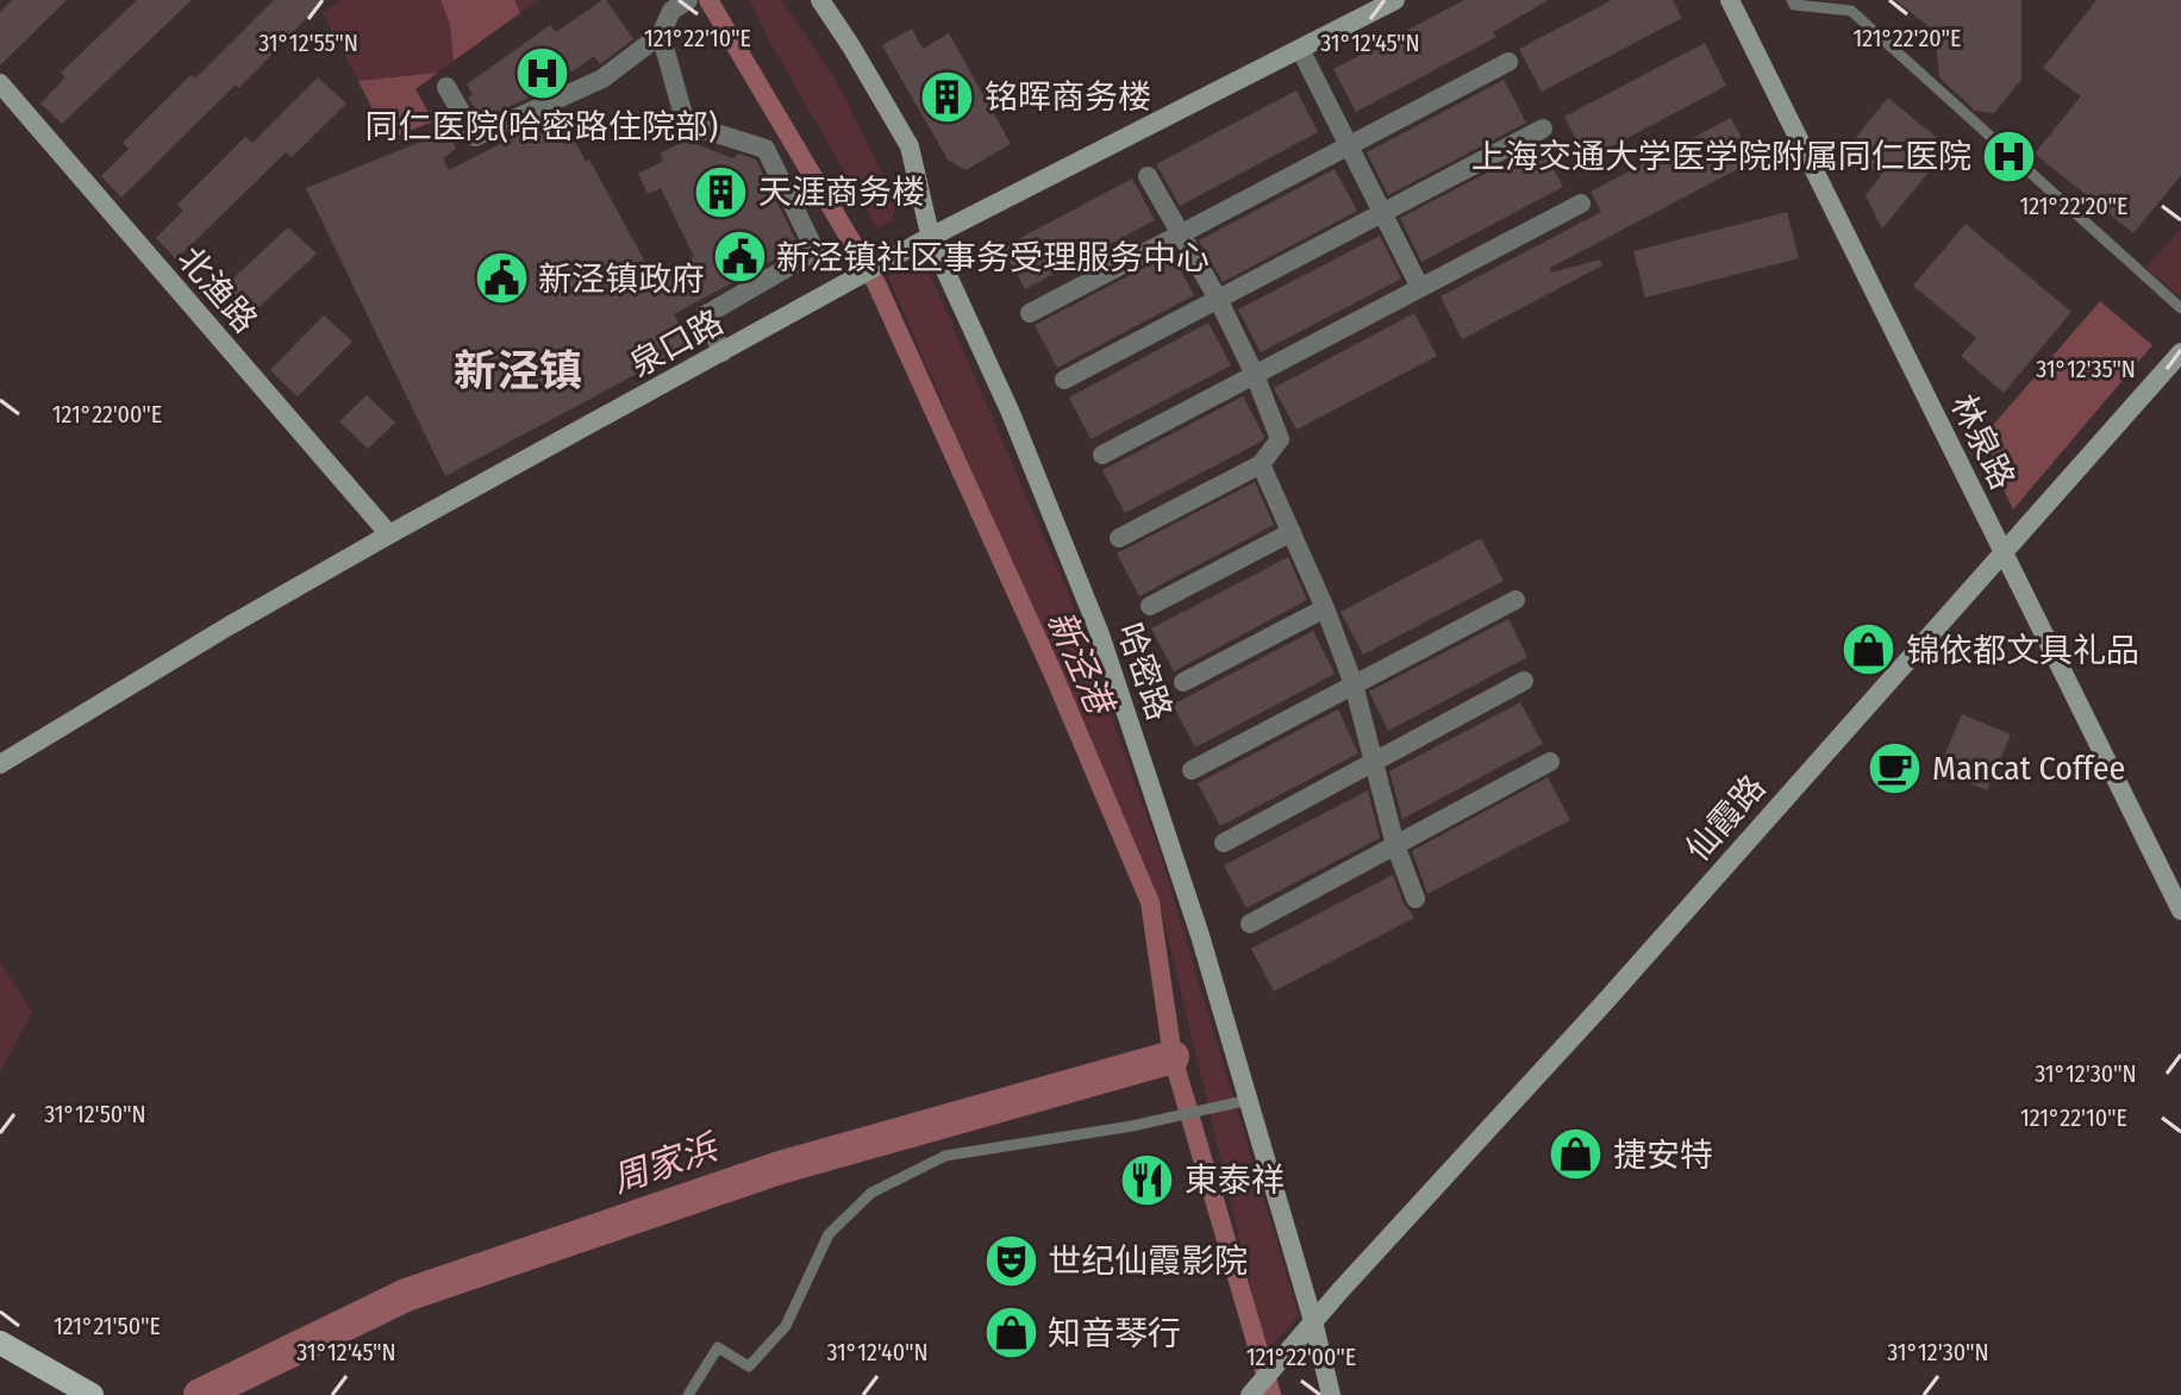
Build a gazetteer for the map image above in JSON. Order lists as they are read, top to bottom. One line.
{"streets":{"street":["北渔路","泉口路","林泉路","哈密路","仙霞路"]},"crossings":[["北渔路","泉口路"],["泉口路","哈密路"],["林泉路","仙霞路"],["哈密路","仙霞路"]],"districts":["新泾镇"],"water":["新泾港","周家浜"],"places":{"hospital":["同仁医院(哈密路住院部)","上海交通大学医学院附属同仁医院"],"building":["铭晖商务楼","天涯商务楼"],"public building":["新泾镇社区事务受理服务中心","新泾镇政府"],"shop":["锦依都文具礼品","捷安特","知音琴行"],"cafe":["Mancat Coffee"],"restaurant":["東泰祥"],"theatre":["世纪仙霞影院"]},"coordinates":["121°22'10\"E","121°22'20\"E","31°12'55\"N","31°12'45\"N","31°12'35\"N","121°22'00\"E","31°12'30\"N","31°12'50\"N","121°21'50\"E","31°12'40\"N"]}
